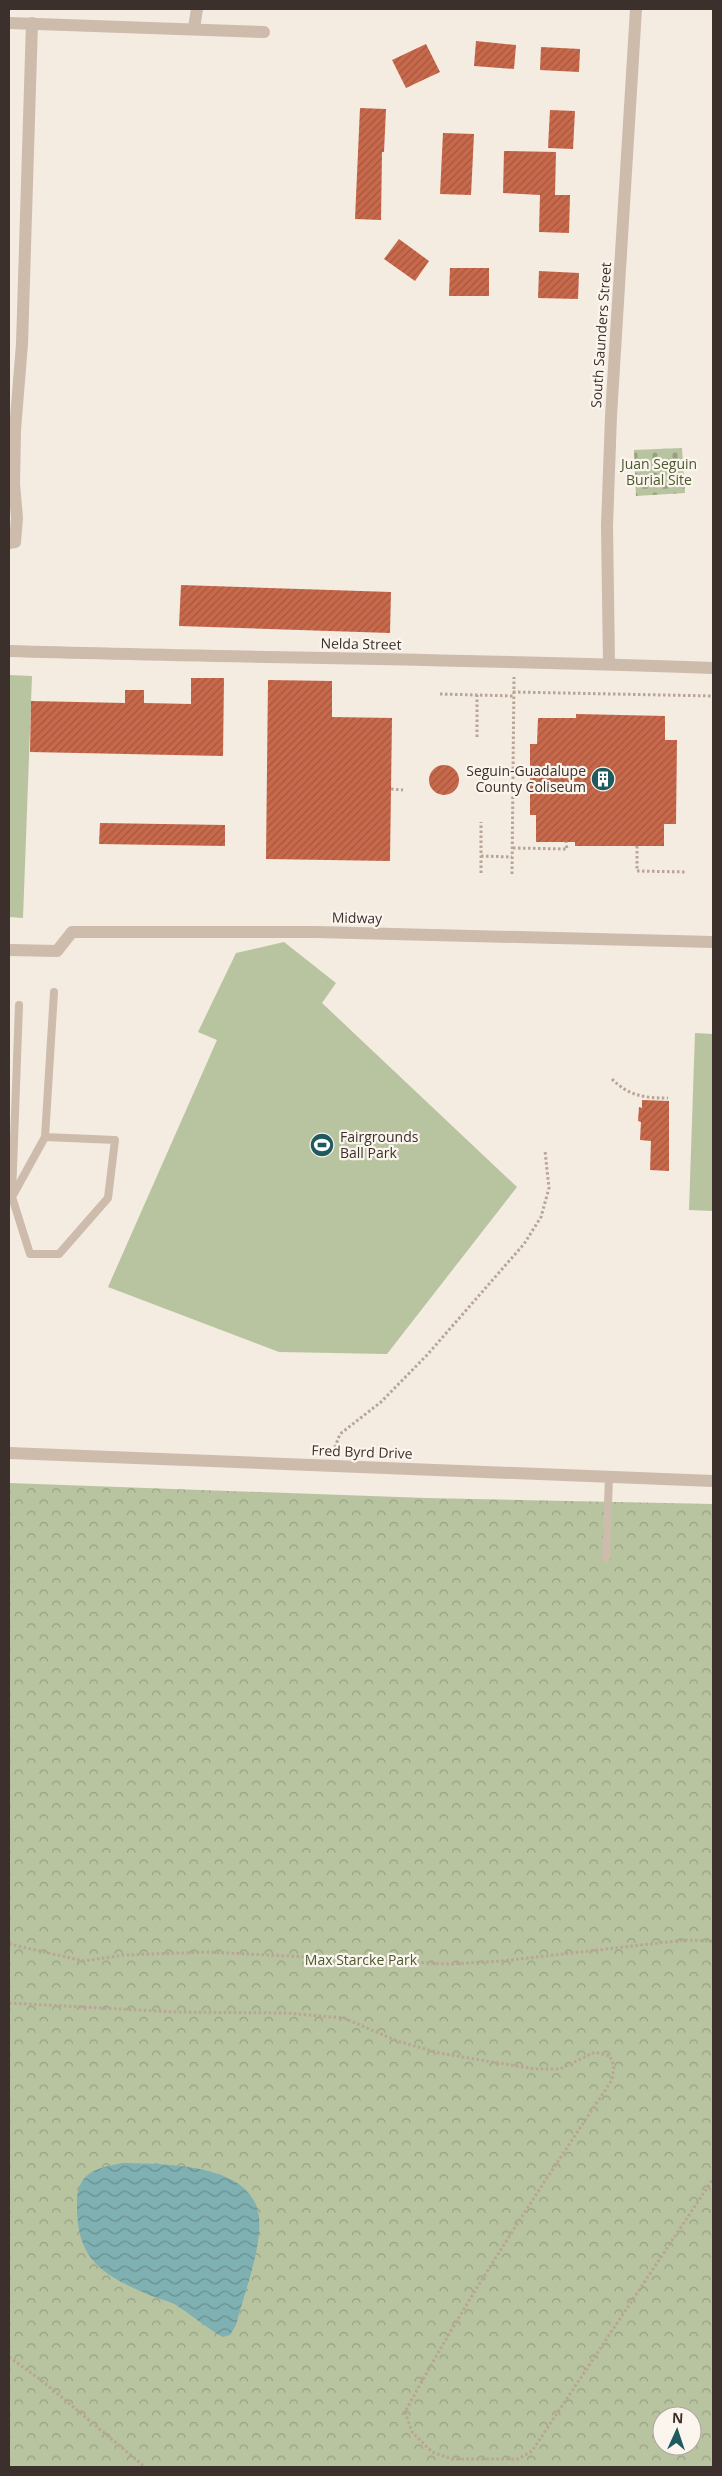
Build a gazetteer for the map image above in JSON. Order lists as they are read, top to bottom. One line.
{"streets":{"street":["South Saunders Street","Nelda Street","Midway","Fred Byrd Drive"]},"crossings":[["South Saunders Street","Nelda Street"]],"parks":["Juan Seguin Burial Site","Max Starcke Park"],"places":{"building":["Seguin-Guadalupe County Coliseum"],"sports":["Fairgrounds Ball Park"]},"north":"top"}
